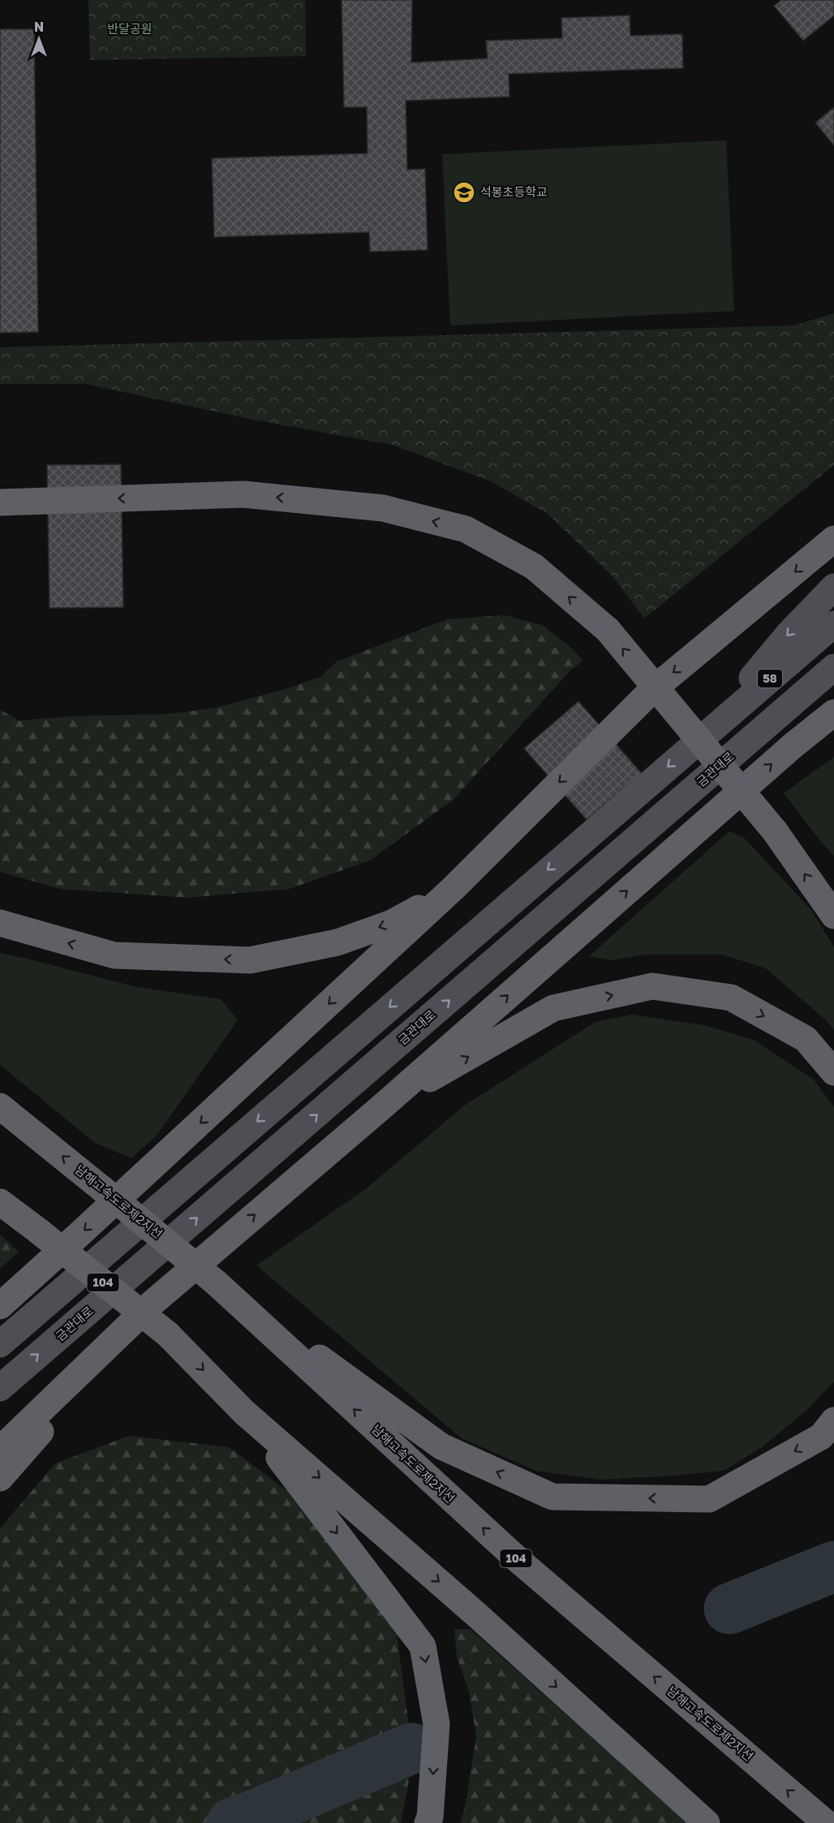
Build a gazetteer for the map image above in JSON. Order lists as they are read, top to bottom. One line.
{"streets":{"highway":["남해고속도로제2지선","104"],"main road":["58","금관대로"]},"parks":["반달공원"],"places":{"school or university":["석봉초등학교"]},"north":"top"}
